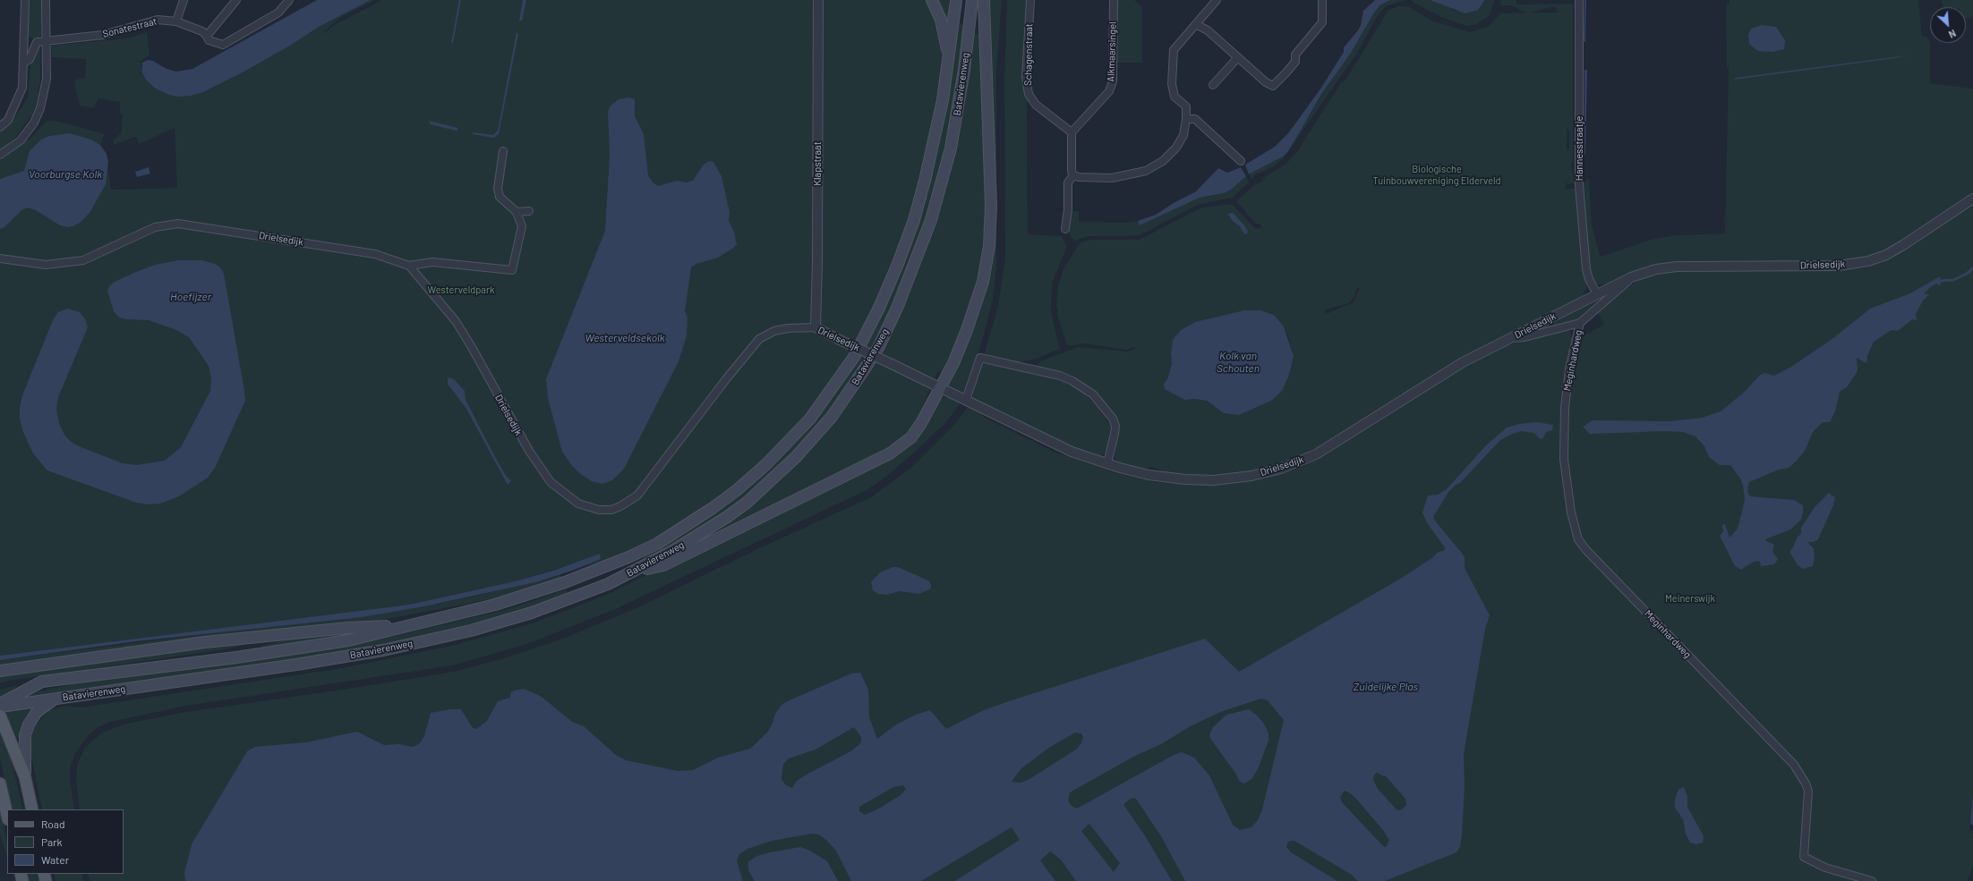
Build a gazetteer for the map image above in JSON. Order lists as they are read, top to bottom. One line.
{"streets":{"main road":["Batavierenweg"],"street":["Sonatestraat","Alkmaarsingel","Schagenstraat","Hannesstraatje","Klapstraat","Drielsedijk","Meginhardweg"]},"crossings":[["Alkmaarsingel","Schagenstraat"],["Hannesstraatje","Drielsedijk"],["Klapstraat","Drielsedijk"],["Drielsedijk","Meginhardweg"]],"water":["Voorburgse Kolk","Hoefijzer","Westerveldsekolk","Kolk van Schouten","Zuidelijke Plas"],"parks":["Biologische Tuinbouwvereniging Elderveld","Westerveldpark","Meinerswijk"],"legend":["Road","Park","Water"],"north":"bottom right"}
